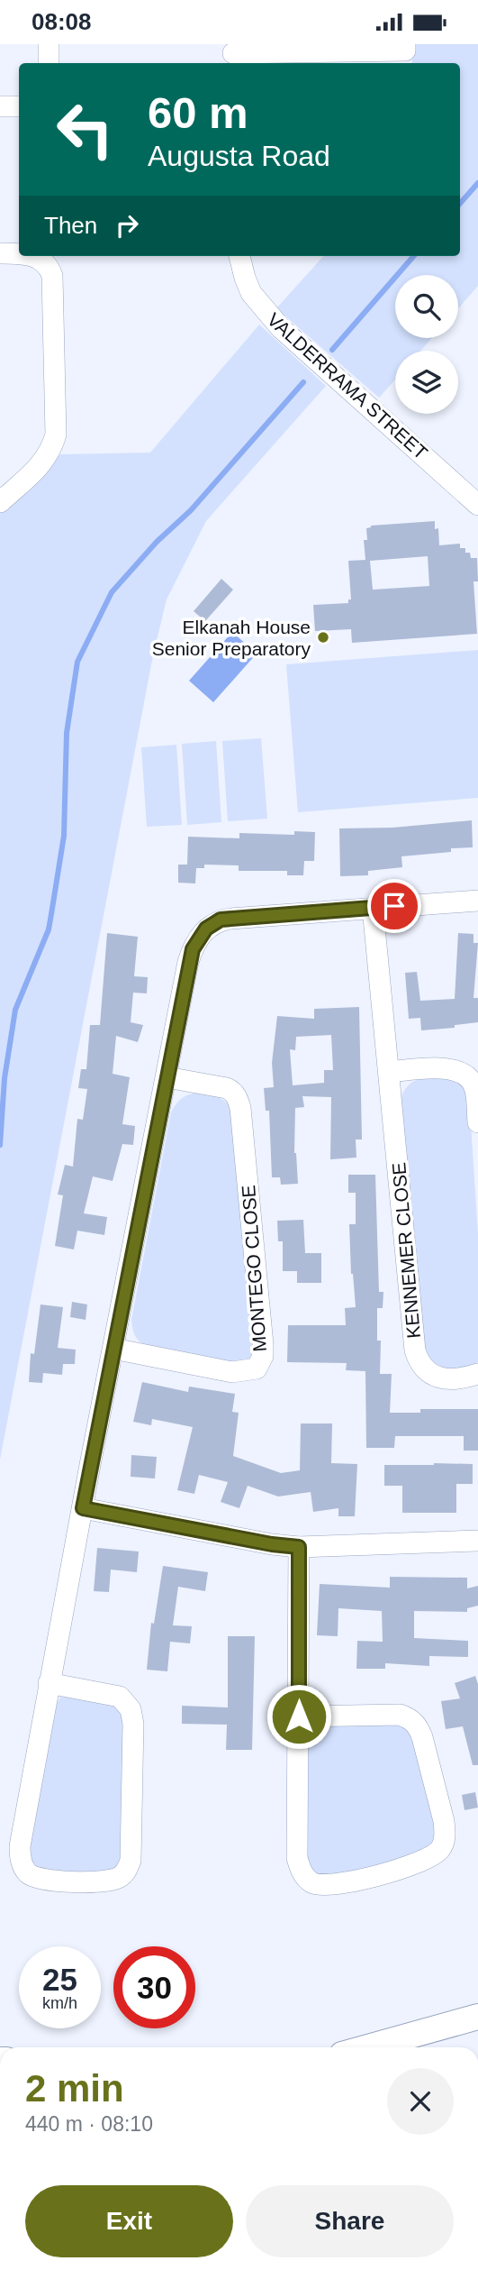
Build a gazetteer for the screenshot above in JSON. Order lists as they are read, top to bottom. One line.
{"streets":{"street":["VALDERRAMA STREET","KENNEMER CLOSE","MONTEGO CLOSE"]},"places":["Elkanah House Senior Preparatory"],"page":{"status":"08:08","turn":["60 m","Augusta Road"],"then":"Then","speed":"25 km/h","limit":"30","heading":["2 min","440 m · 08:10"],"buttons":["Exit","Share"]}}
